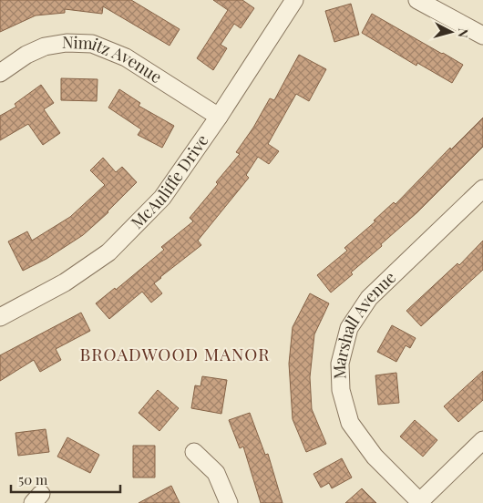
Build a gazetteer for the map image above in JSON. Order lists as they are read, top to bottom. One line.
{"streets":{"street":["Nimitz Avenue","McAuliffe Drive","Marshall Avenue"]},"crossings":[["Nimitz Avenue","McAuliffe Drive"]],"districts":["BROADWOOD MANOR"],"scale_bar":"50 m","north":"right"}
